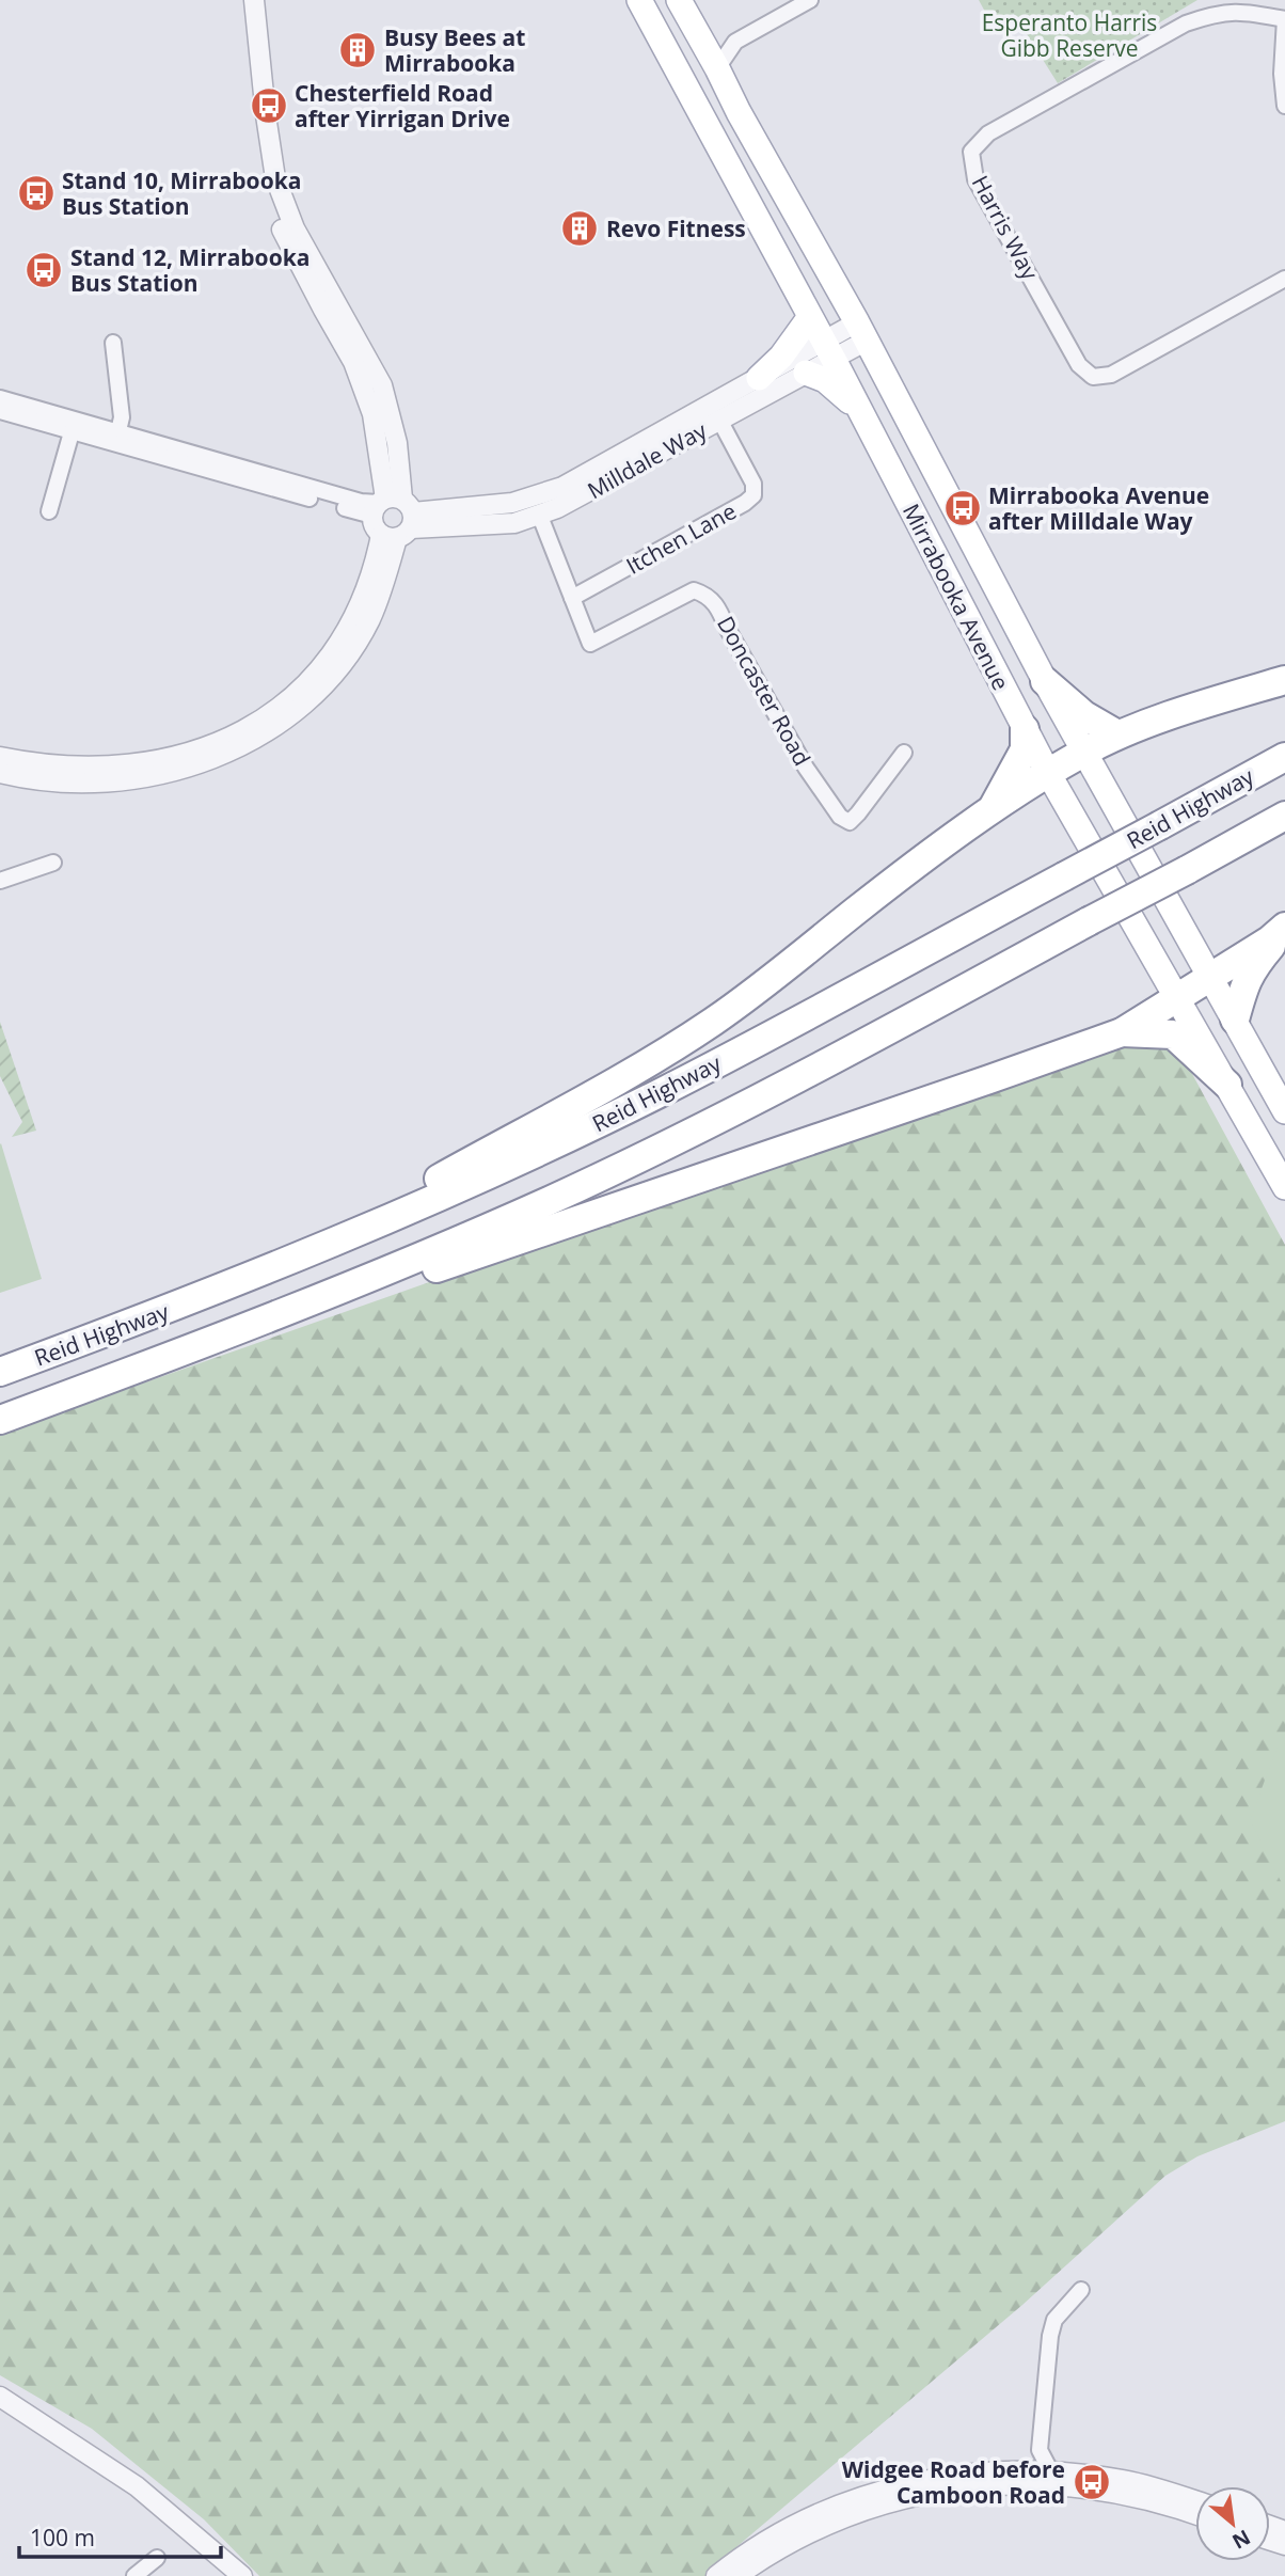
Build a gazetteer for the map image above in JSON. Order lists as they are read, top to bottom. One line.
{"streets":{"highway":["Reid Highway"],"main road":["Mirrabooka Avenue"],"street":["Harris Way","Milldale Way","Itchen Lane","Doncaster Road"]},"crossings":[["Milldale Way","Itchen Lane"],["Milldale Way","Mirrabooka Avenue"],["Milldale Way","Doncaster Road"],["Itchen Lane","Doncaster Road"]],"parks":["Esperanto Harris Gibb Reserve"],"places":{"building":["Busy Bees at Mirrabooka","Revo Fitness"],"bus stop":["Chesterfield Road after Yirrigan Drive","Stand 10, Mirrabooka Bus Station","Stand 12, Mirrabooka Bus Station","Mirrabooka Avenue after Milldale Way","Widgee Road before Camboon Road"]},"scale_bar":"100 m","north":"bottom right"}
